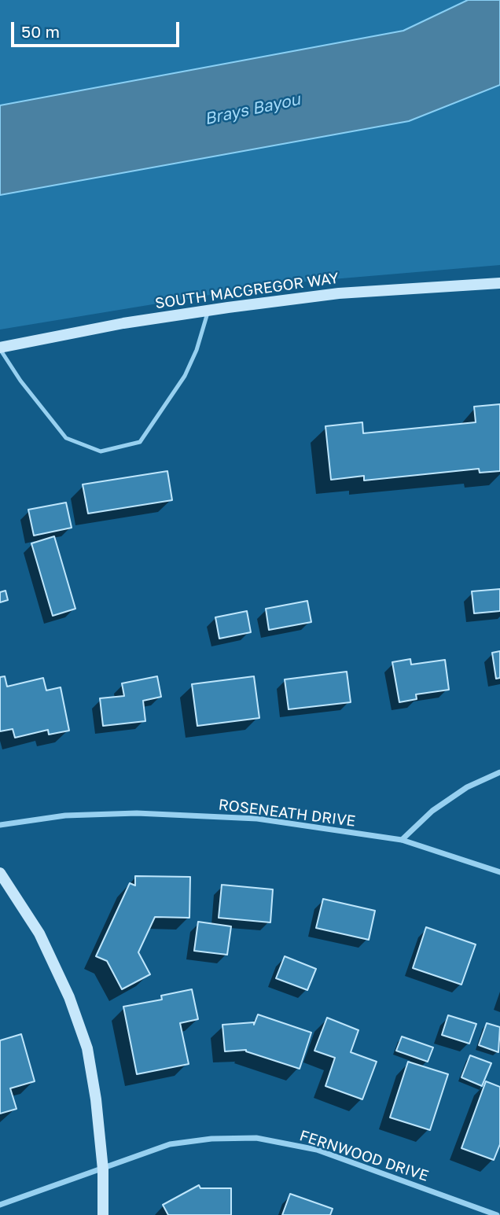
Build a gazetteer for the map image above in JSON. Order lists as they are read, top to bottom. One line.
{"streets":{"street":["SOUTH MACGREGOR WAY","ROSENEATH DRIVE","FERNWOOD DRIVE"]},"water":["Brays Bayou"],"scale_bar":"50 m"}
